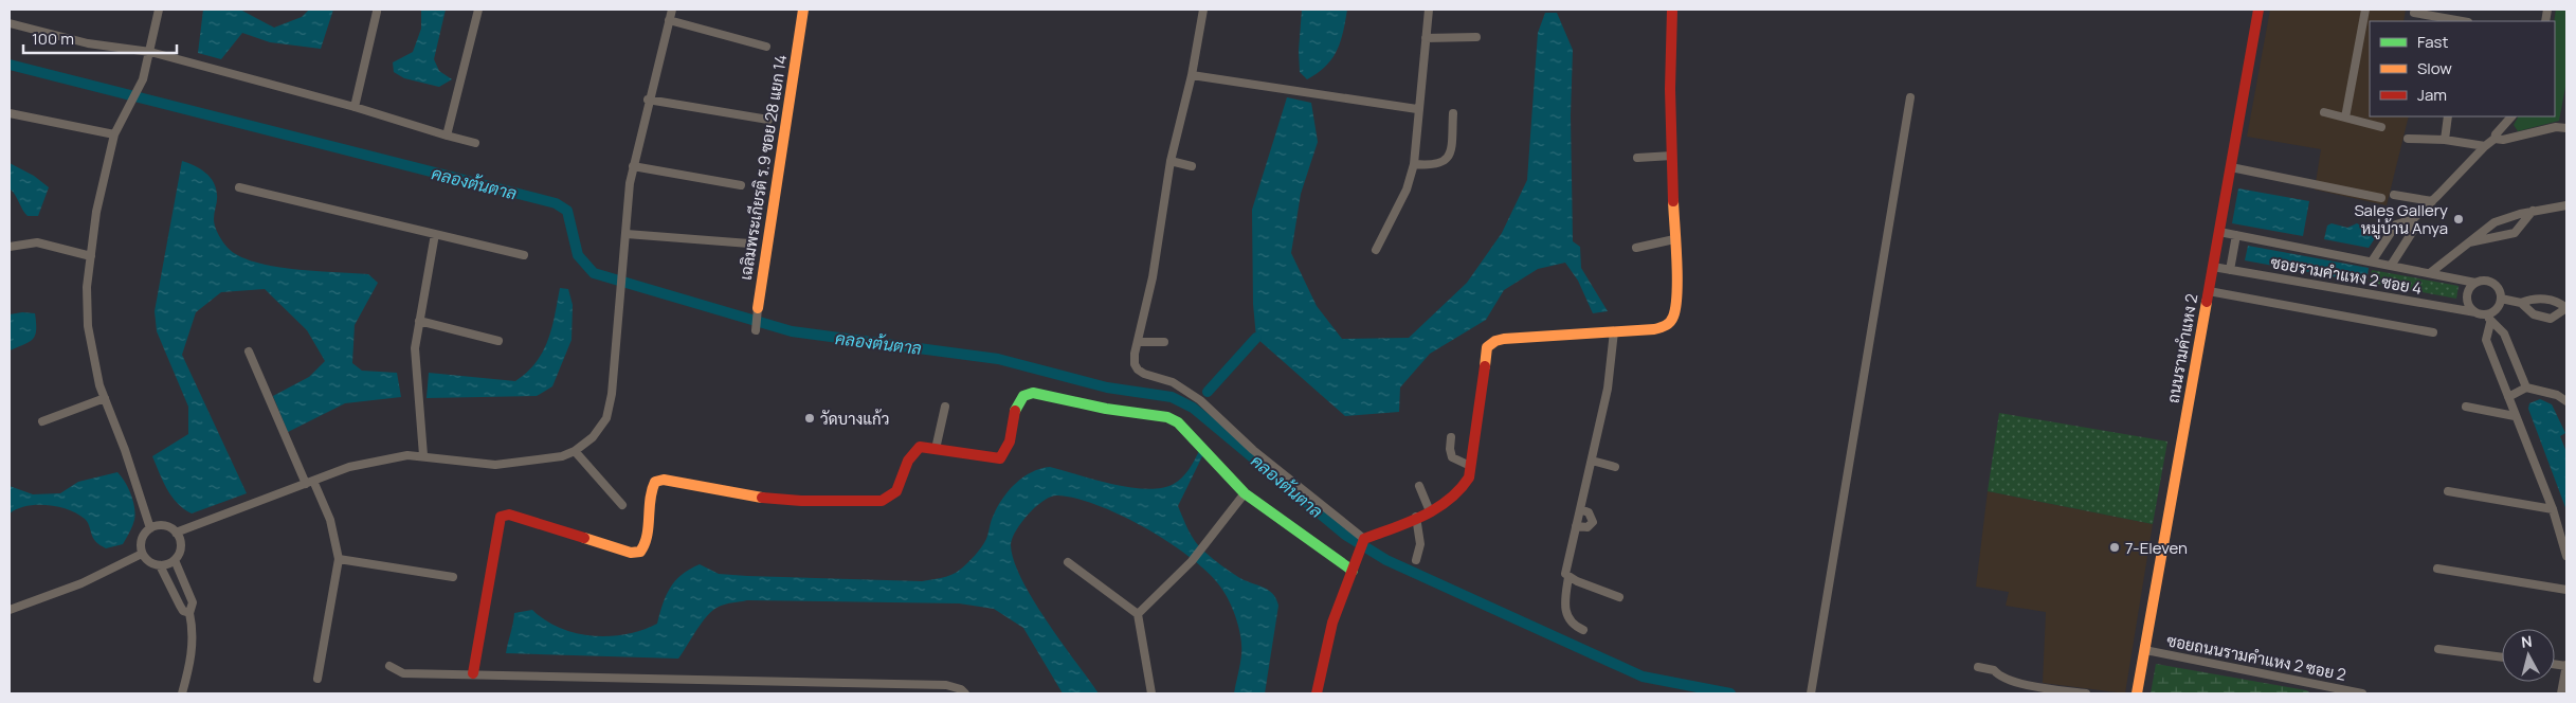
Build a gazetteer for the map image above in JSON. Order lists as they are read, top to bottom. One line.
{"streets":{"street":["เฉลิมพระเกียรติ ร.9 ซอย 28 แยก 14","ซอยรามคำแหง 2 ซอย 4","ถนนรามคำแหง 2","ซอยถนนรามคำแหง 2 ซอย 2"]},"crossings":[["ซอยรามคำแหง 2 ซอย 4","ถนนรามคำแหง 2"],["ถนนรามคำแหง 2","ซอยถนนรามคำแหง 2 ซอย 2"]],"water":["คลองต้นตาล"],"places":["Sales Gallery หมู่บ้าน Anya","วัดบางแก้ว","7-Eleven"],"legend":["Fast","Slow","Jam"],"scale_bar":"100 m","north":"top"}
